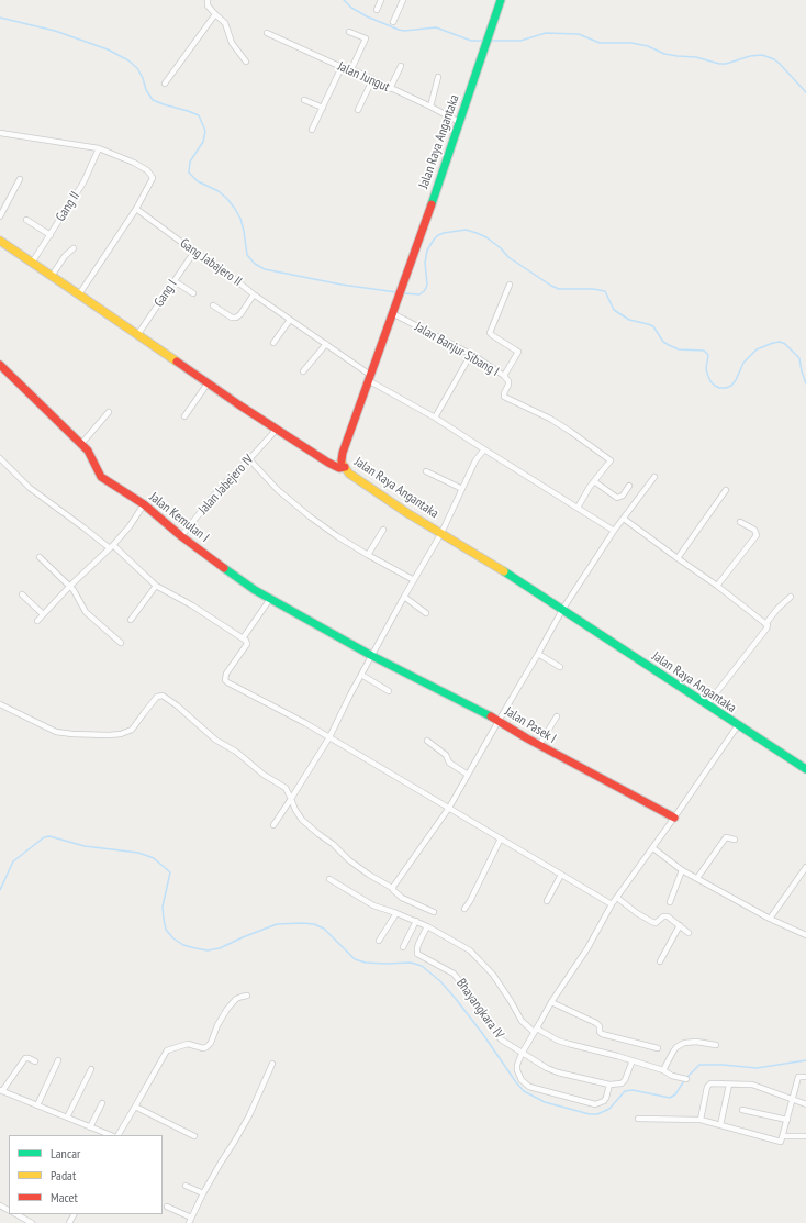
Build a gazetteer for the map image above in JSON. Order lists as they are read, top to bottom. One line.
{"streets":{"street":["Jalan Jungut","Jalan Raya Angantaka","Gang II","Gang Jabajero II","Gang I","Jalan Banjur Sibang I","Jalan Jabejero IV","Jalan Kemulan I","Jalan Pasek I","Bhayangkara IV"]},"crossings":[["Jalan Jungut","Jalan Raya Angantaka"],["Jalan Raya Angantaka","Gang Jabajero II"],["Jalan Raya Angantaka","Jalan Banjur Sibang I"],["Gang Jabajero II","Gang I"],["Jalan Jabejero IV","Jalan Kemulan I"],["Jalan Kemulan I","Jalan Pasek I"]],"legend":["Lancar","Padat","Macet"]}
